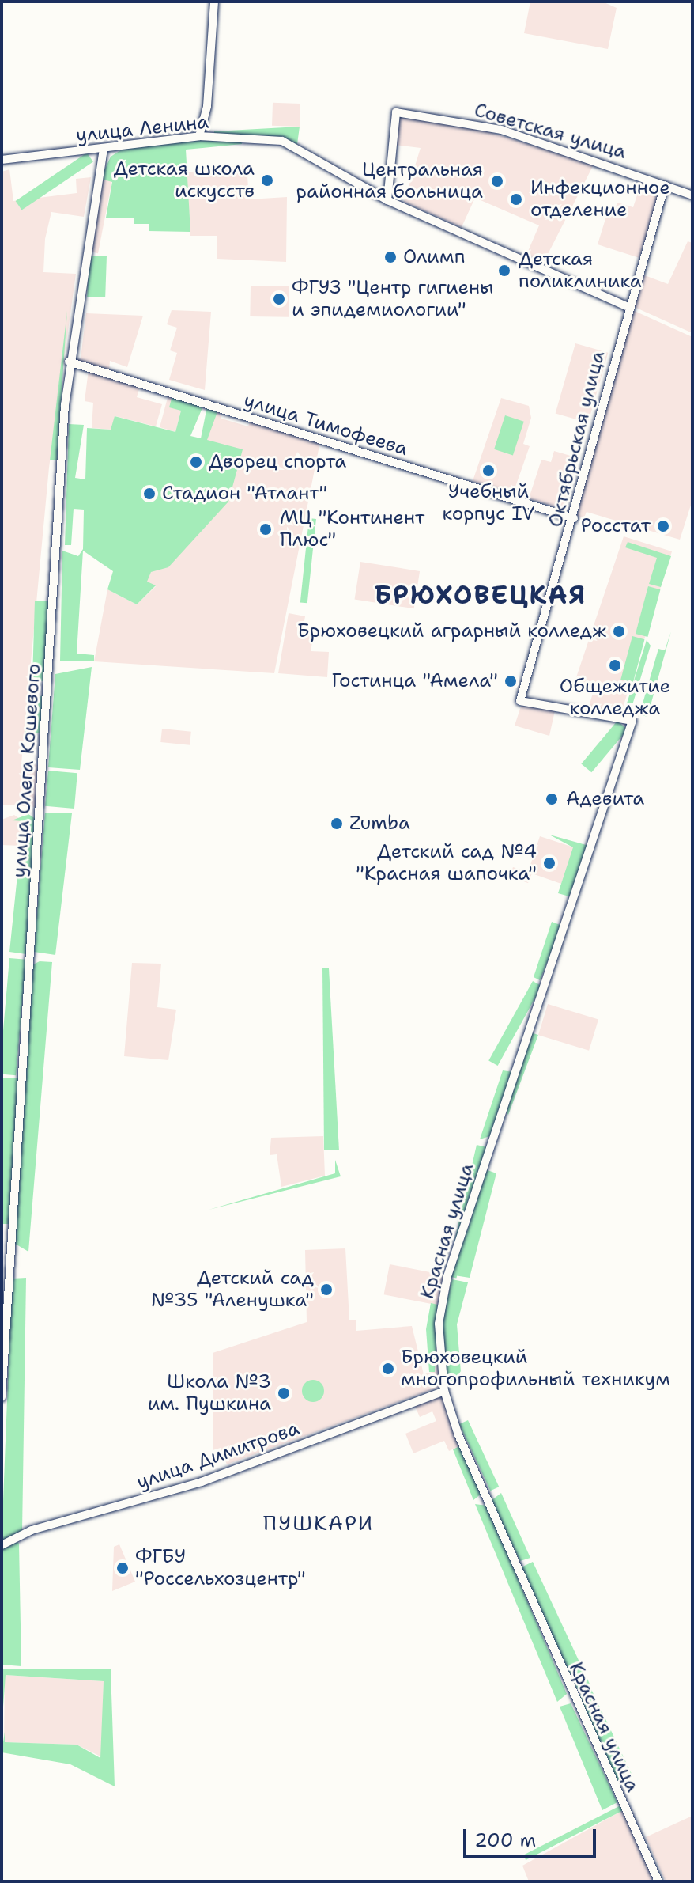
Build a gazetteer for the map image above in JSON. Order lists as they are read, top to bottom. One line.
{"streets":{"street":["улица Ленина","Советская улица","улица Тимофеева","Октябрьская улица","улица Олега Кошевого","Красная улица","улица Димитрова"]},"crossings":[["улица Ленина","Советская улица"],["улица Ленина","Октябрьская улица"],["улица Ленина","улица Олега Кошевого"],["Советская улица","Октябрьская улица"],["улица Тимофеева","Октябрьская улица"],["улица Тимофеева","улица Олега Кошевого"],["Октябрьская улица","Красная улица"],["Красная улица","улица Димитрова"]],"districts":["БРЮХОВЕЦКАЯ","ПУШКАРИ"],"places":["Детская школа искусств","Центральная районная больница","Инфекционное отделение","Олимп","Детская поликлиника","ФГУЗ \"Центр гигиены и эпидемиологии\"","Дворец спорта","Учебный корпус IV","Стадион \"Атлант\"","Росстат","МЦ \"Континент Плюс\"","Брюховецкий аграрный колледж","Общежитие колледжа","Гостинца \"Амела\"","Адевита","Zumba","Детский сад №4 \"Красная шапочка\"","Детский сад №35 \"Аленушка\"","Брюховецкий многопрофильный техникум","Школа №3 им. Пушкина","ФГБУ \"Россельхозцентр\""],"scale_bar":"200 m"}
